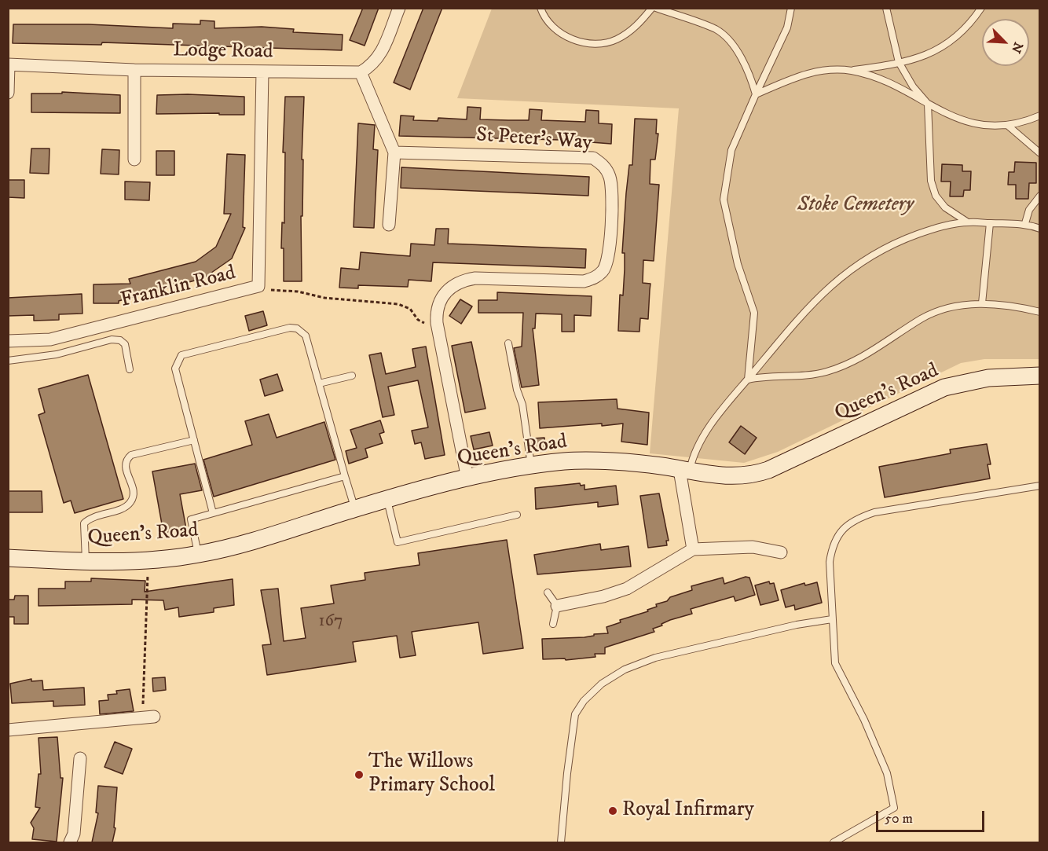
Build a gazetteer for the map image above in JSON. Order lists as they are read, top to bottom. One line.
{"streets":{"street":["Lodge Road","St Peter's Way","Franklin Road","Queen's Road"]},"crossings":[["Lodge Road","Franklin Road"],["St Peter's Way","Queen's Road"]],"parks":["Stoke Cemetery"],"places":["The Willows Primary School","Royal Infirmary"],"house_numbers":["167"],"scale_bar":"50 m","north":"bottom right"}
